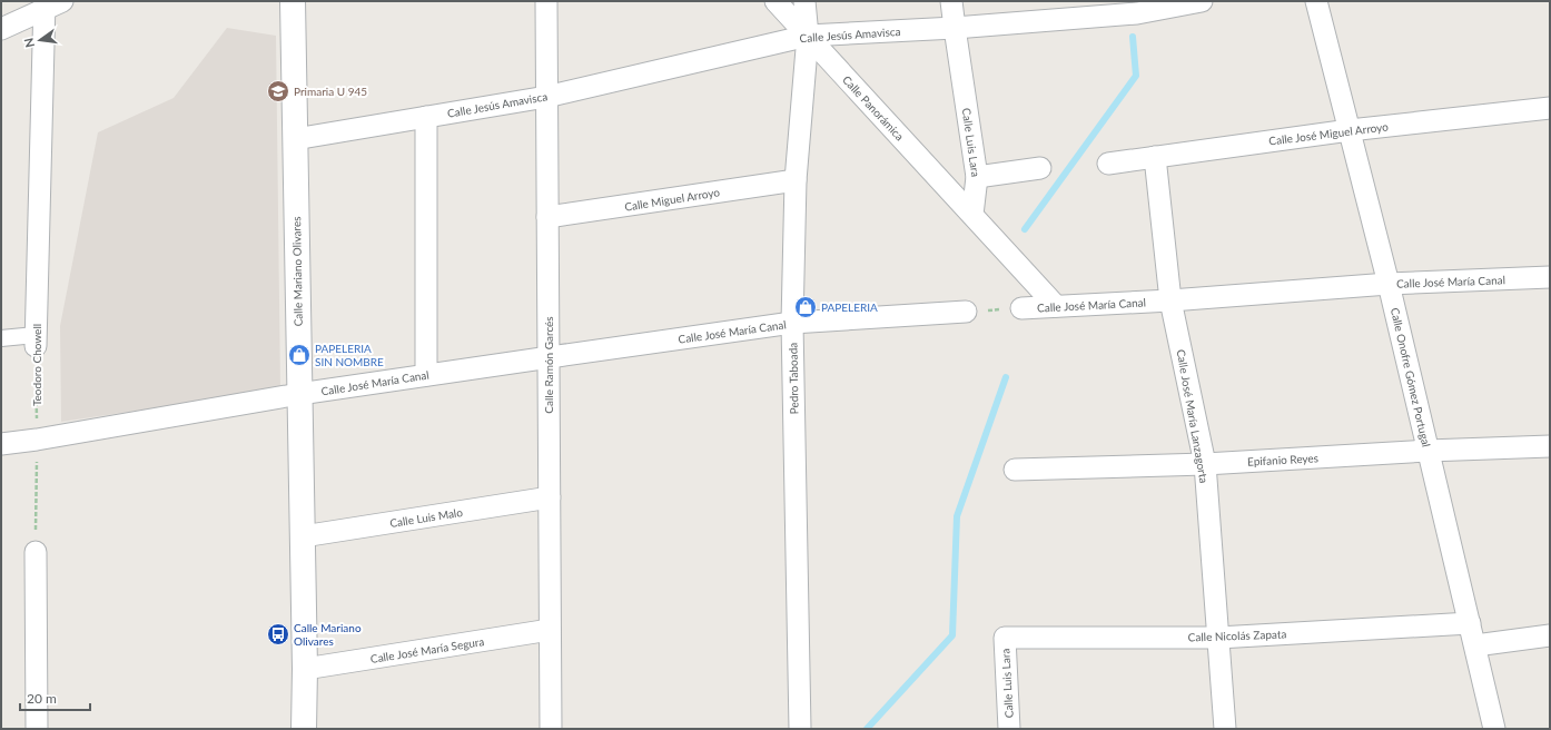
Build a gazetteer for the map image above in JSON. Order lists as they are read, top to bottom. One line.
{"streets":{"street":["Calle Jesús Amavisca","Calle Panorámica","Calle José Miguel Arroyo","Calle Luis Lara","Calle Miguel Arroyo","Calle Mariano Olivares","Calle José María Canal","Teodoro Chowell","Calle Ramón Garcés","Calle Onofre Gómez Portugal","Pedro Taboada","Calle José María Lanzagorta","Epifanio Reyes","Calle Luis Malo","Calle Nicolás Zapata","Calle José María Segura"]},"crossings":[["Calle Jesús Amavisca","Calle Panorámica"],["Calle Jesús Amavisca","Calle Luis Lara"],["Calle Jesús Amavisca","Calle Mariano Olivares"],["Calle Jesús Amavisca","Calle Ramón Garcés"],["Calle Jesús Amavisca","Pedro Taboada"],["Calle Panorámica","Calle Luis Lara"],["Calle Panorámica","Pedro Taboada"],["Calle José Miguel Arroyo","Calle Onofre Gómez Portugal"],["Calle José Miguel Arroyo","Calle José María Lanzagorta"],["Calle Luis Lara","Calle Nicolás Zapata"],["Calle Miguel Arroyo","Calle Ramón Garcés"],["Calle Miguel Arroyo","Pedro Taboada"],["Calle Mariano Olivares","Calle José María Canal"],["Calle Mariano Olivares","Calle Luis Malo"],["Calle Mariano Olivares","Calle José María Segura"],["Calle José María Canal","Teodoro Chowell"],["Calle José María Canal","Calle Ramón Garcés"],["Calle José María Canal","Calle Onofre Gómez Portugal"],["Calle José María Canal","Pedro Taboada"],["Calle José María Canal","Calle José María Lanzagorta"],["Calle Ramón Garcés","Calle Luis Malo"],["Calle Ramón Garcés","Calle José María Segura"],["Calle Onofre Gómez Portugal","Epifanio Reyes"],["Calle Onofre Gómez Portugal","Calle Nicolás Zapata"],["Calle José María Lanzagorta","Epifanio Reyes"],["Calle José María Lanzagorta","Calle Nicolás Zapata"]],"places":{"school or university":["Primaria U 945"],"shop":["PAPELERIA","PAPELERIA SIN NOMBRE"],"bus stop":["Calle Mariano Olivares"]},"scale_bar":"20 m","north":"left"}
